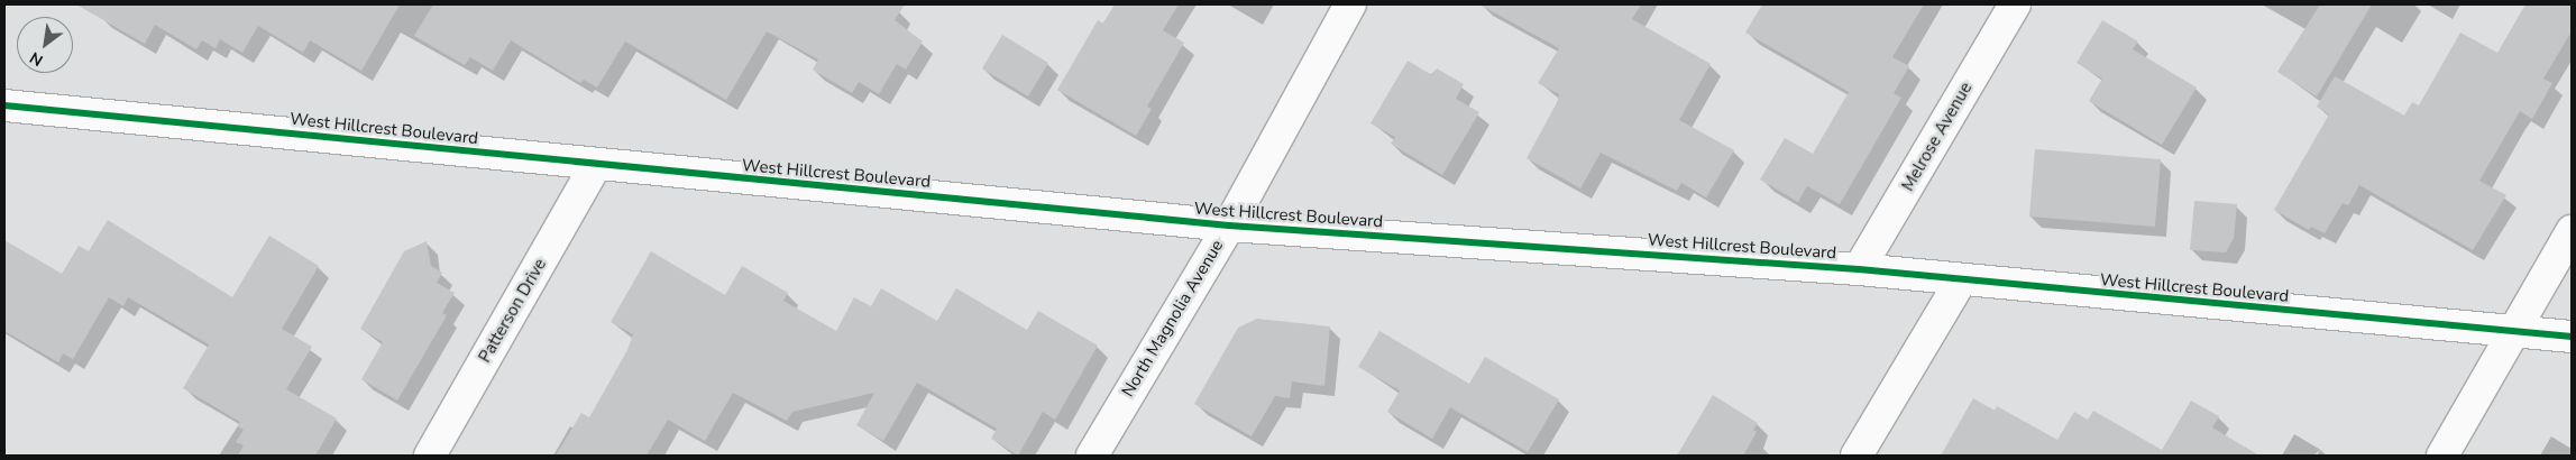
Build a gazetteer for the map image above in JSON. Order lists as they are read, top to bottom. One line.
{"streets":{"street":["West Hillcrest Boulevard","Melrose Avenue","Patterson Drive","North Magnolia Avenue"]},"crossings":[["West Hillcrest Boulevard","Melrose Avenue"],["West Hillcrest Boulevard","Patterson Drive"],["West Hillcrest Boulevard","North Magnolia Avenue"]],"north":"bottom left"}
